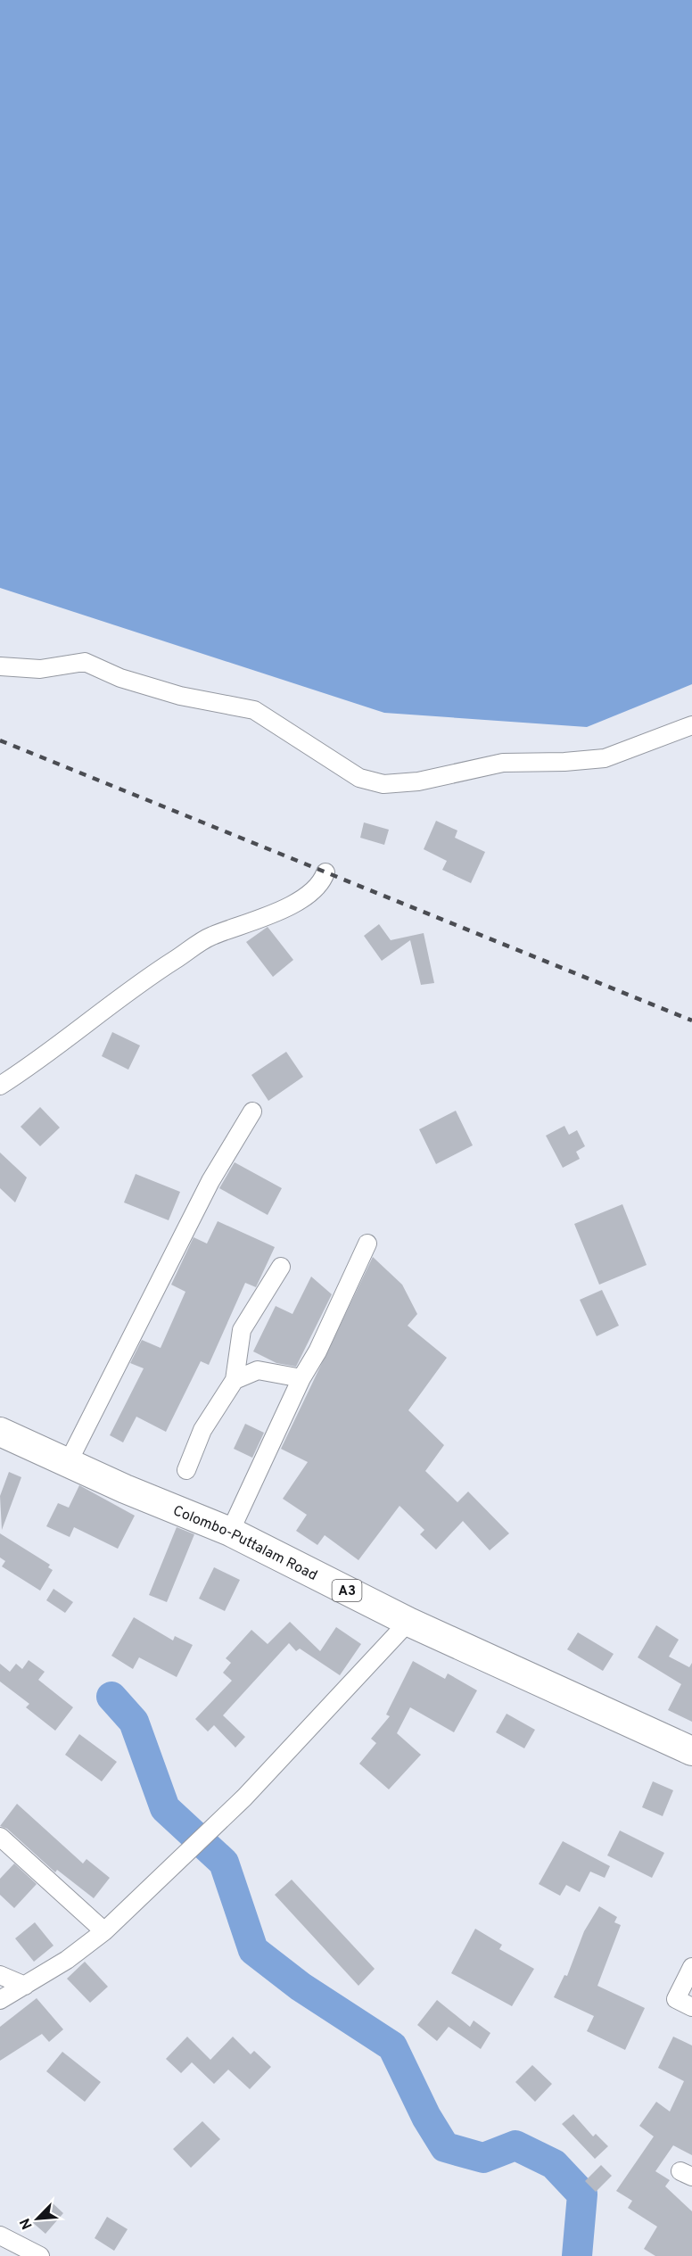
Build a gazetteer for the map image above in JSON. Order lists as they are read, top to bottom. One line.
{"streets":{"highway":["Colombo-Puttalam Road","A3"]},"north":"bottom left"}
